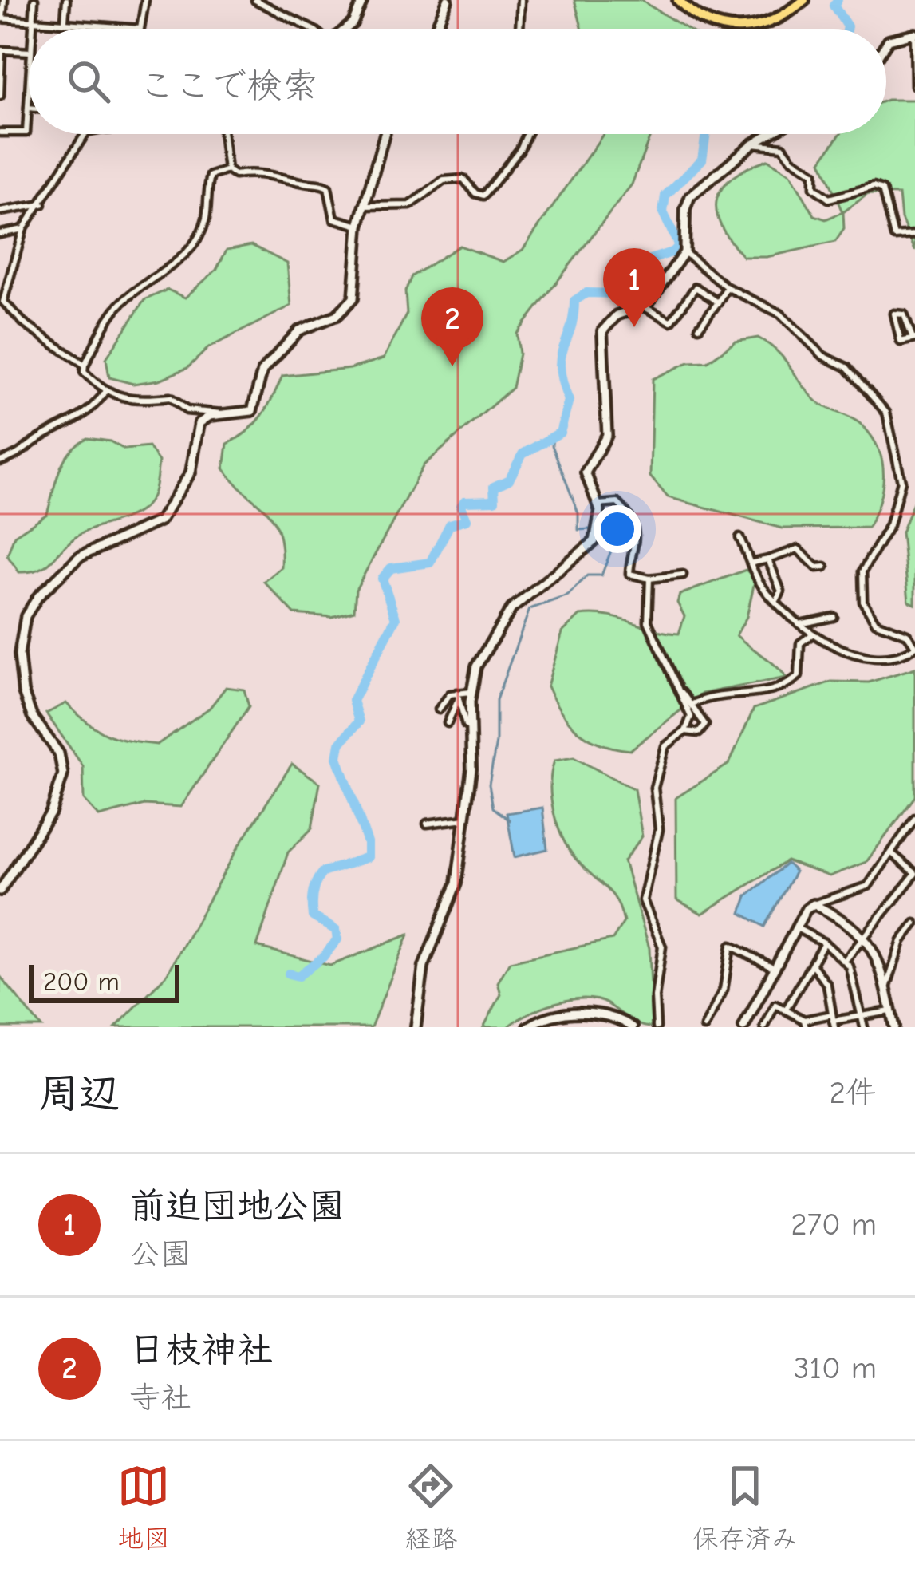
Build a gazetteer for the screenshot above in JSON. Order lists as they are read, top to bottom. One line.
{"scale_bar":"200 m","page":{"search":"ここで検索","pins":["1","2"],"scale":"200 m","heading":["周辺","2件"],"list":[{"mark":"1","name":"前迫団地公園","note":"公園","value":"270 m"},{"mark":"2","name":"日枝神社","note":"寺社","value":"310 m"}],"nav":["地図","経路","保存済み"]}}
